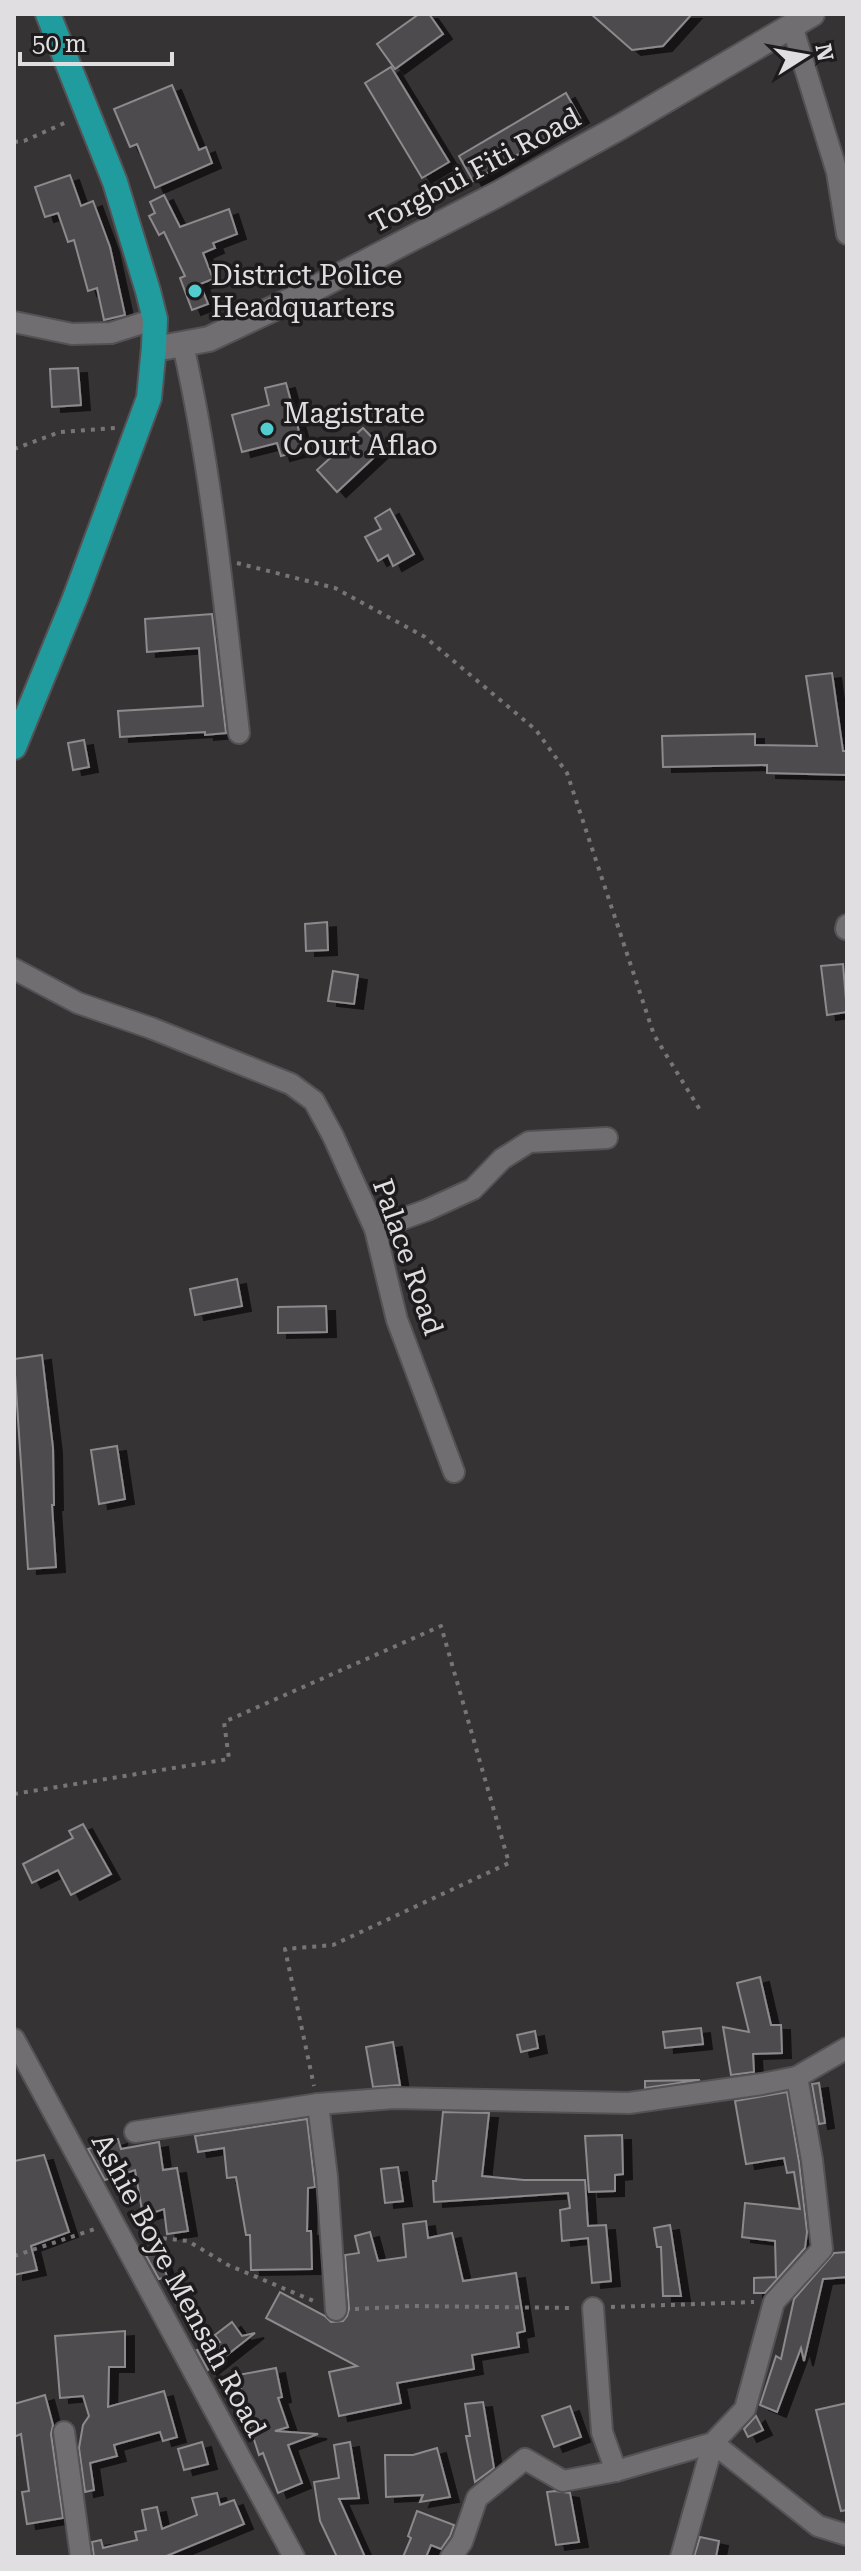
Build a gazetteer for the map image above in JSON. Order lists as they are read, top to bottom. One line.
{"streets":{"street":["Torgbui Fiti Road","Palace Road","Ashie Boye Mensah Road"]},"places":["District Police Headquarters","Magistrate Court Aflao"],"scale_bar":"50 m","north":"right"}
